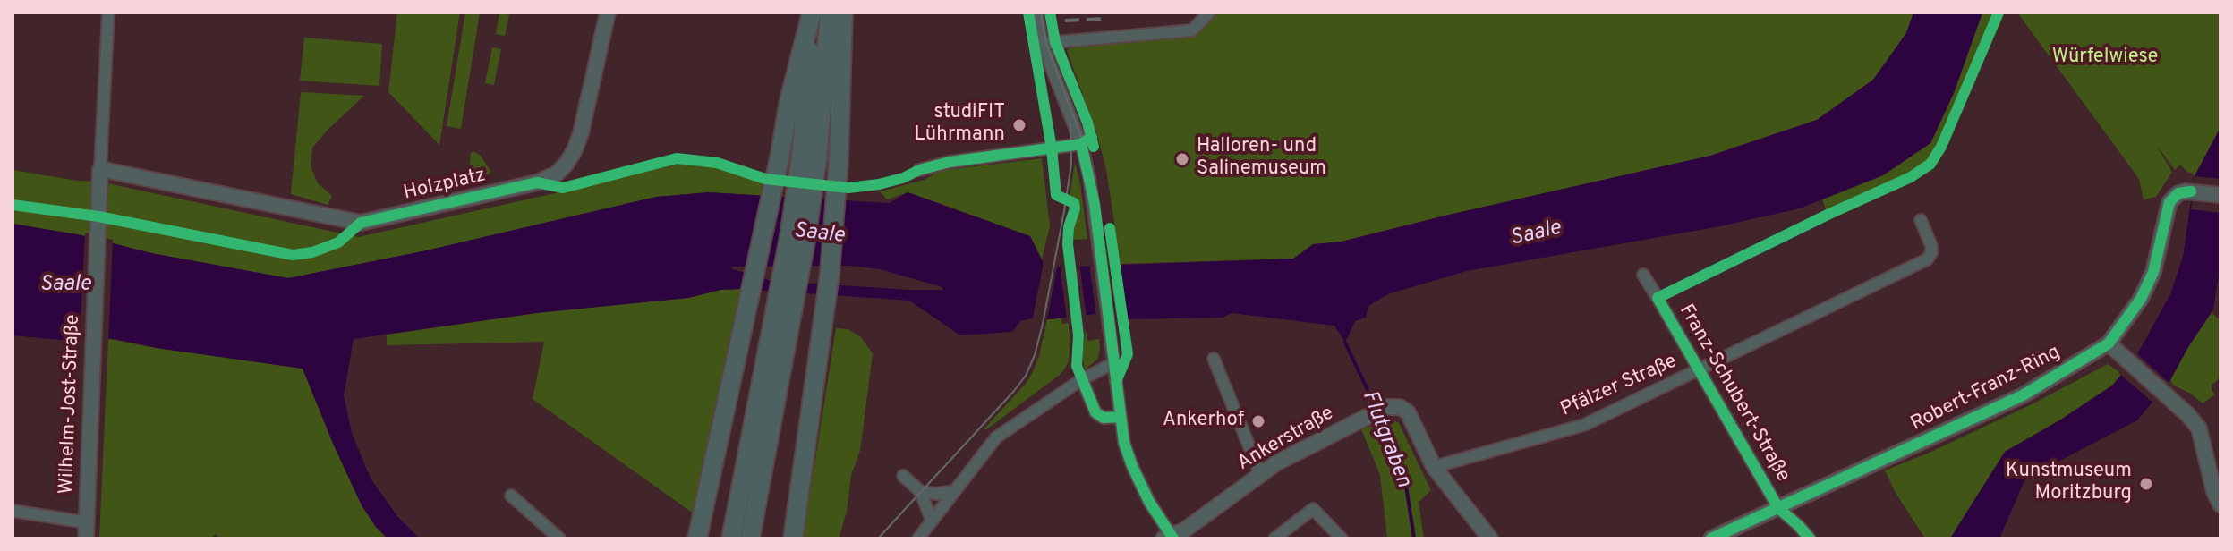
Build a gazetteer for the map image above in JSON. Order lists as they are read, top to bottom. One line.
{"streets":{"street":["Holzplatz","Pfälzer Straße","Robert-Franz-Ring","Franz-Schubert-Straße","Wilhelm-Jost-Straße","Ankerstraße"]},"crossings":[["Holzplatz","Wilhelm-Jost-Straße"],["Pfälzer Straße","Franz-Schubert-Straße"],["Pfälzer Straße","Ankerstraße"],["Robert-Franz-Ring","Franz-Schubert-Straße"]],"water":["Saale","Flutgraben"],"parks":["Würfelwiese"],"places":["studiFIT Lührmann","Halloren- und Salinemuseum","Ankerhof","Kunstmuseum Moritzburg"]}
